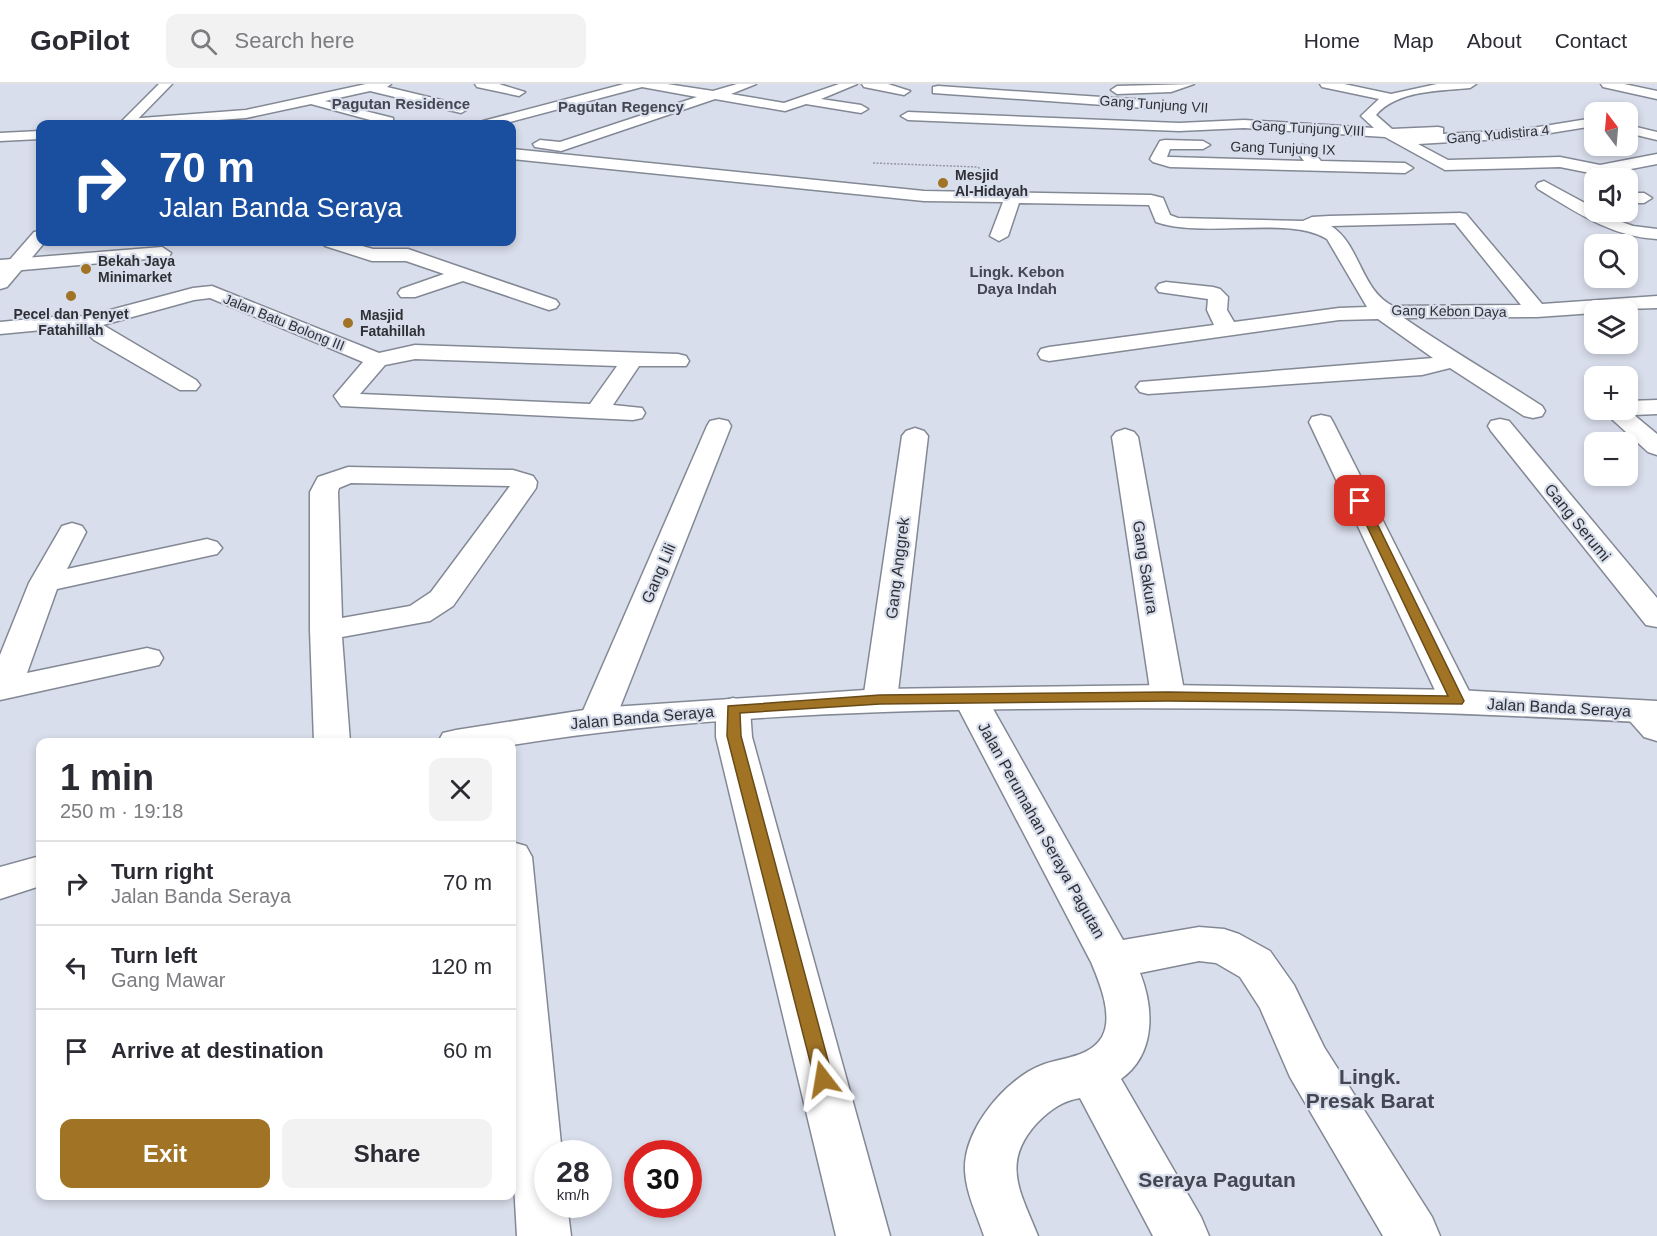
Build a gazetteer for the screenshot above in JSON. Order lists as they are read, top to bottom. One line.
{"streets":{"street":["Gang Tunjung VII","Gang Tunjung VIII","Gang Yudistira 4","Gang Tunjung IX","Gang Kebon Daya","Jalan Batu Bolong III","Gang Serumi","Gang Sakura","Gang Anggrek","Gang Lili","Jalan Banda Seraya","Jalan Perumahan Seraya Pagutan"]},"crossings":[["Gang Sakura","Jalan Banda Seraya"],["Gang Anggrek","Jalan Banda Seraya"],["Gang Lili","Jalan Banda Seraya"],["Jalan Banda Seraya","Jalan Perumahan Seraya Pagutan"]],"districts":["Pagutan Residence","Pagutan Regency","Lingk. Kebon Daya Indah","Lingk. Presak Barat","Seraya Pagutan"],"places":["Mesjid Al-Hidayah","Bekah Jaya Minimarket","Pecel dan Penyet Fatahillah","Masjid Fatahillah"],"north":"top","page":{"header":"GoPilot","search":"Search here","nav":["Home","Map","About","Contact"],"map_buttons":["+","−"],"turn":["70 m","Jalan Banda Seraya"],"heading":["1 min","250 m · 19:18"],"list":[{"name":"Turn right","note":"Jalan Banda Seraya","value":"70 m"},{"name":"Turn left","note":"Gang Mawar","value":"120 m"},{"name":"Arrive at destination","value":"60 m"}],"buttons":["Exit","Share"],"speed":"28 km/h","limit":"30"}}
